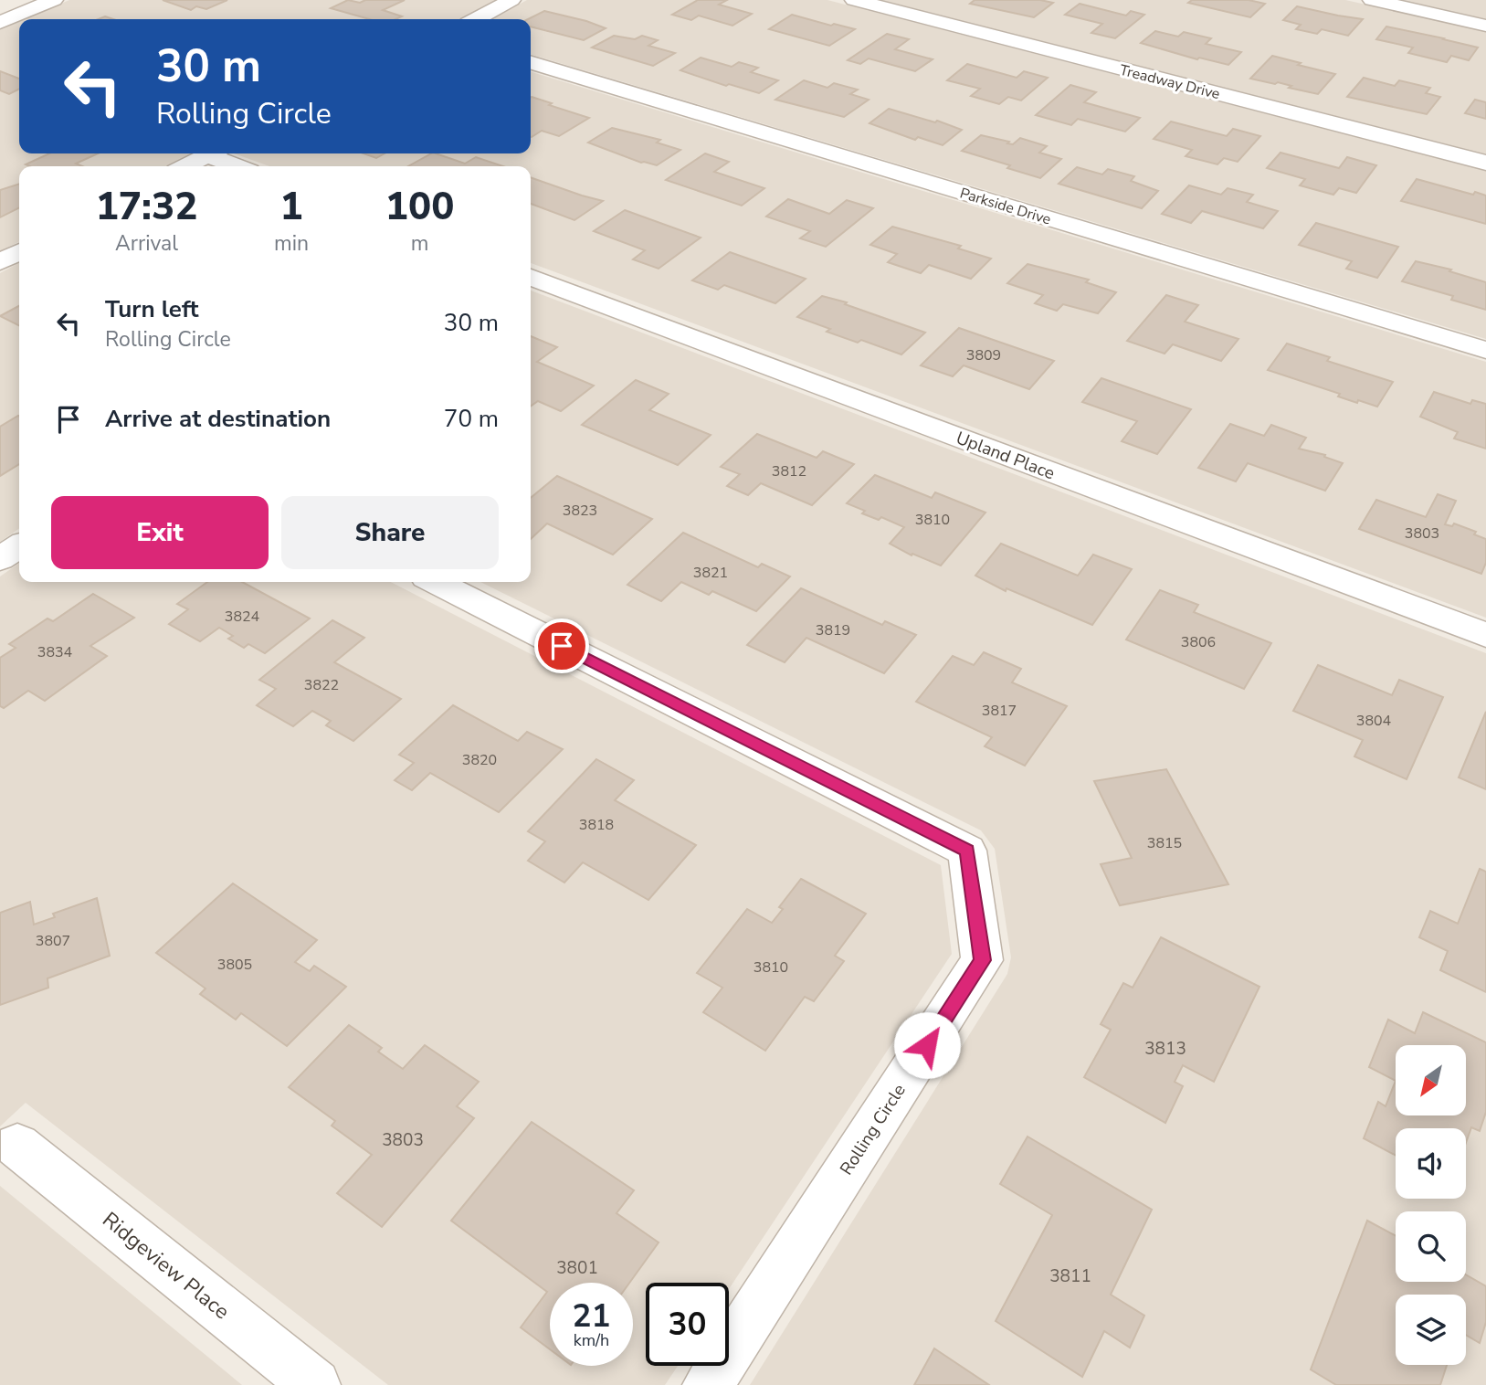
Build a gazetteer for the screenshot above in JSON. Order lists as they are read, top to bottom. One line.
{"streets":{"street":["Treadway Drive","Parkside Drive","Upland Place","Rolling Circle","Ridgeview Place"]},"house_numbers":["3809","3812","3823","3810","3803","3821","3824","3819","3806","3834","3822","3817","3804","3820","3818","3815","3807","3805","3810","3813","3803","3801","3811"],"north":"bottom left","page":{"turn":["30 m","Rolling Circle"],"eta":["17:32","Arrival","1","min","100","m"],"list":[{"name":"Turn left","note":"Rolling Circle","value":"30 m"},{"name":"Arrive at destination","value":"70 m"}],"buttons":["Exit","Share"],"speed":"21 km/h","limit":"30"}}
